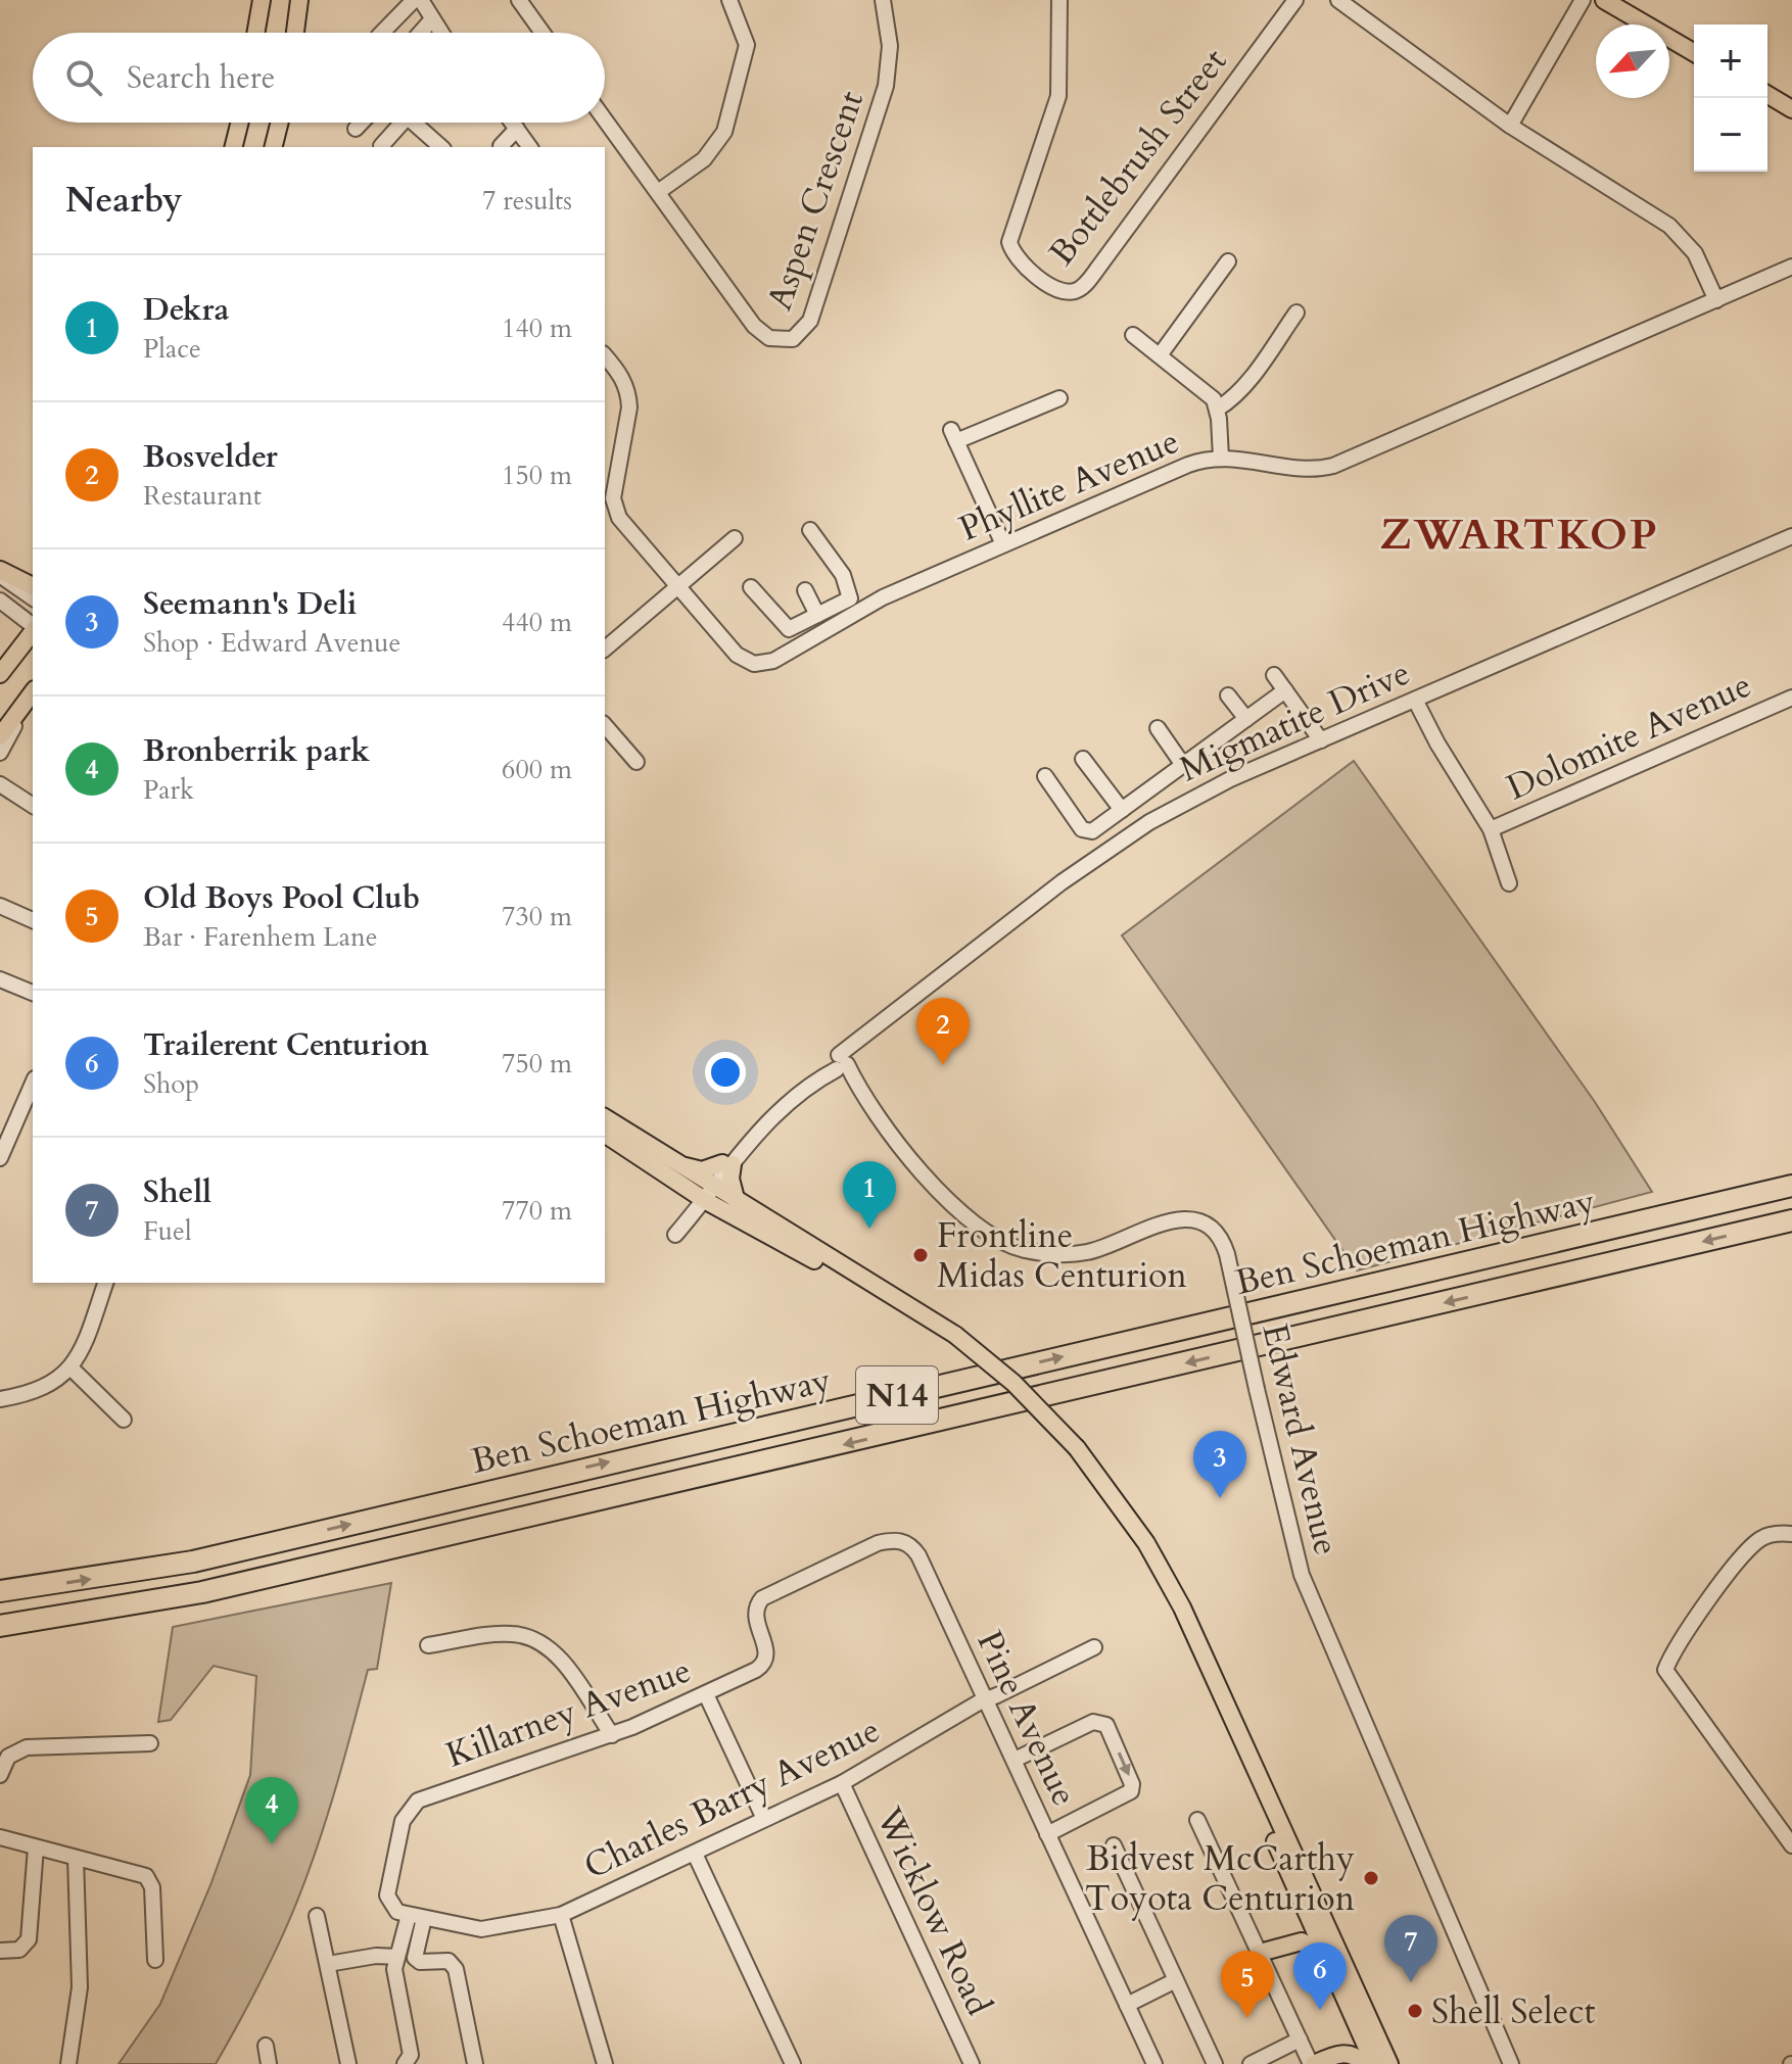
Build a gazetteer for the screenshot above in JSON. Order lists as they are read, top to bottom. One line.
{"streets":{"highway":["Ben Schoeman Highway","N14"],"street":["Bottlebrush Street","Aspen Crescent","Phyllite Avenue","Migmatite Drive","Dolomite Avenue","Edward Avenue","Killarney Avenue","Pine Avenue","Charles Barry Avenue","Wicklow Road"]},"crossings":[["Migmatite Drive","Edward Avenue"],["Killarney Avenue","Pine Avenue"],["Killarney Avenue","Charles Barry Avenue"],["Pine Avenue","Charles Barry Avenue"],["Charles Barry Avenue","Wicklow Road"]],"districts":["ZWARTKOP"],"places":["Frontline Midas Centurion","Bidvest McCarthy Toyota Centurion","Shell Select"],"north":"bottom left","page":{"map_buttons":["+","−"],"search":"Search here","heading":["Nearby","7 results"],"list":[{"mark":"1","name":"Dekra","note":"Place","value":"140 m"},{"mark":"2","name":"Bosvelder","note":"Restaurant","value":"150 m"},{"mark":"3","name":"Seemann's Deli","note":"Shop · Edward Avenue","value":"440 m"},{"mark":"4","name":"Bronberrik park","note":"Park","value":"600 m"},{"mark":"5","name":"Old Boys Pool Club","note":"Bar · Farenhem Lane","value":"730 m"},{"mark":"6","name":"Trailerent Centurion","note":"Shop","value":"750 m"},{"mark":"7","name":"Shell","note":"Fuel","value":"770 m"}],"pins":["2","1","3","4","7","6","5"]}}
